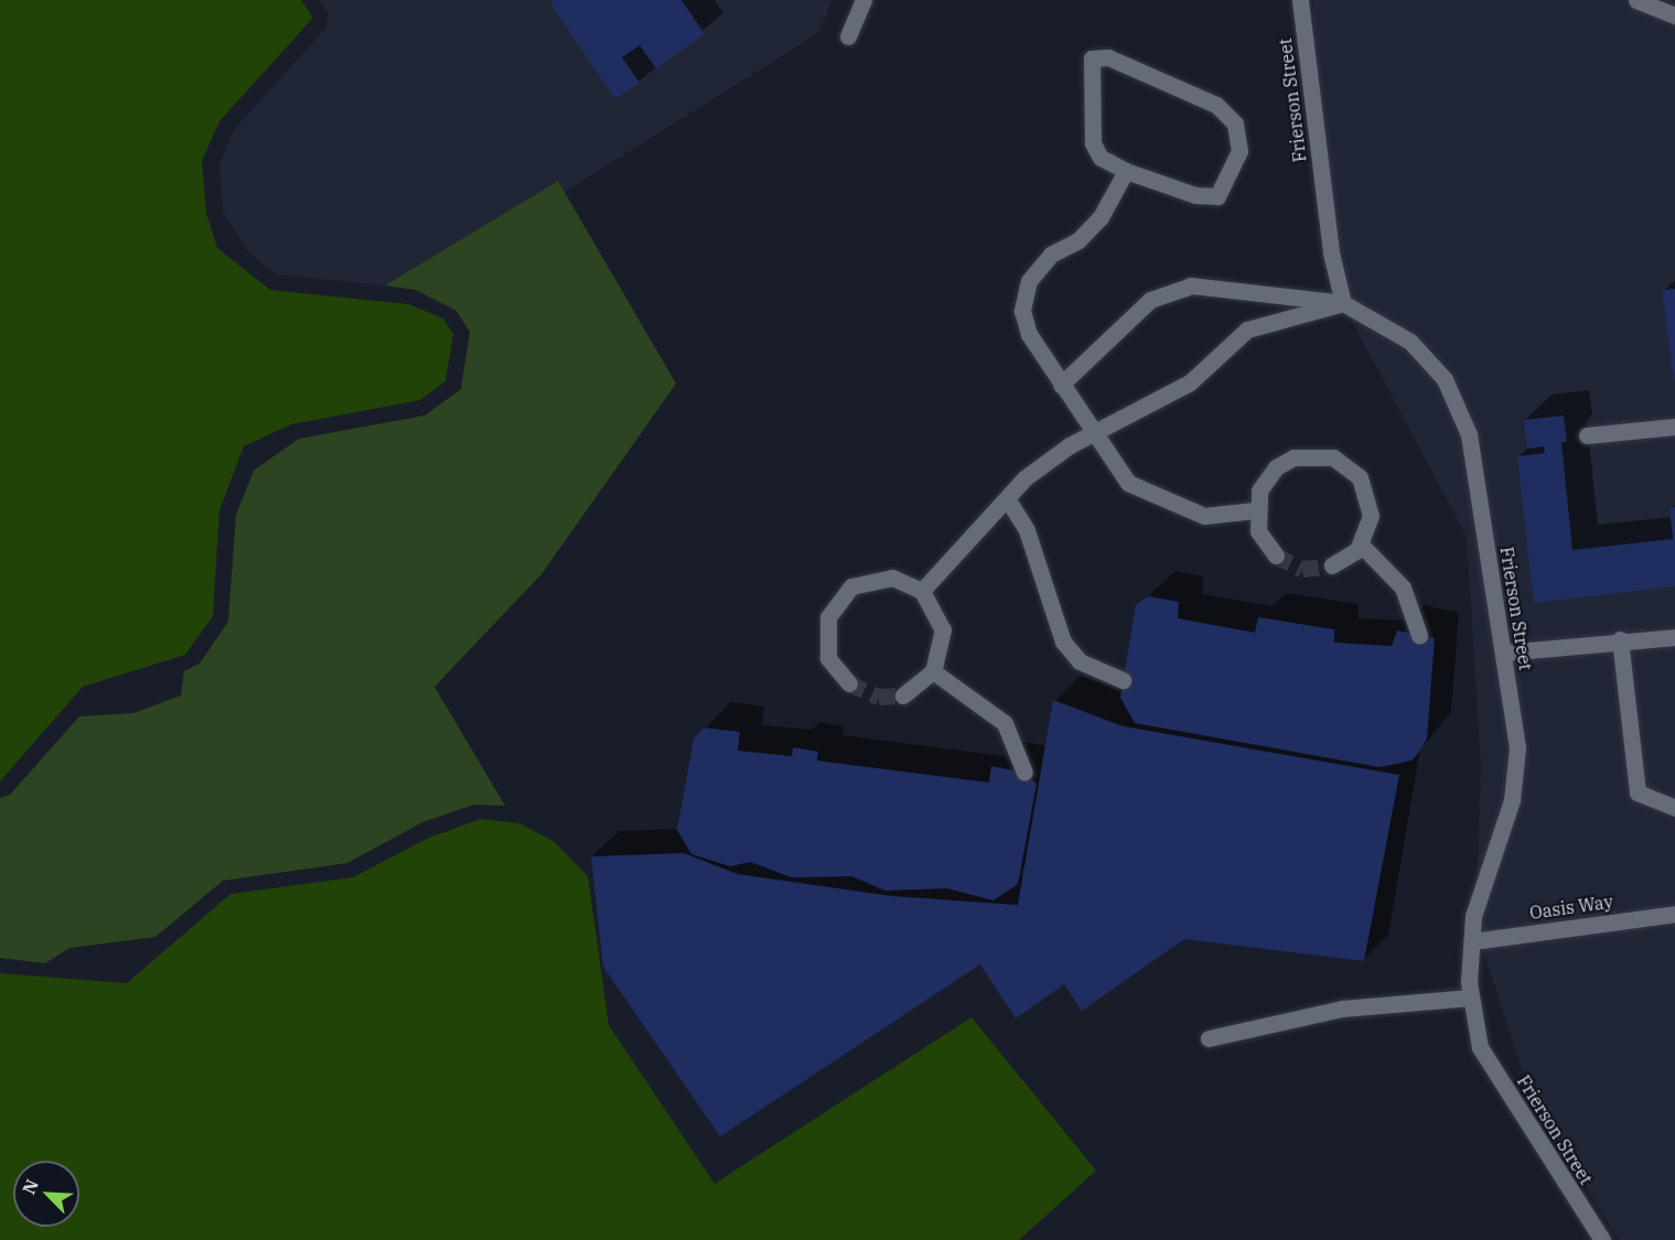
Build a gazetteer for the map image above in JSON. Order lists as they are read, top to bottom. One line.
{"streets":{"street":["Frierson Street","Oasis Way"]},"crossings":[["Frierson Street","Oasis Way"]],"north":"top left"}
